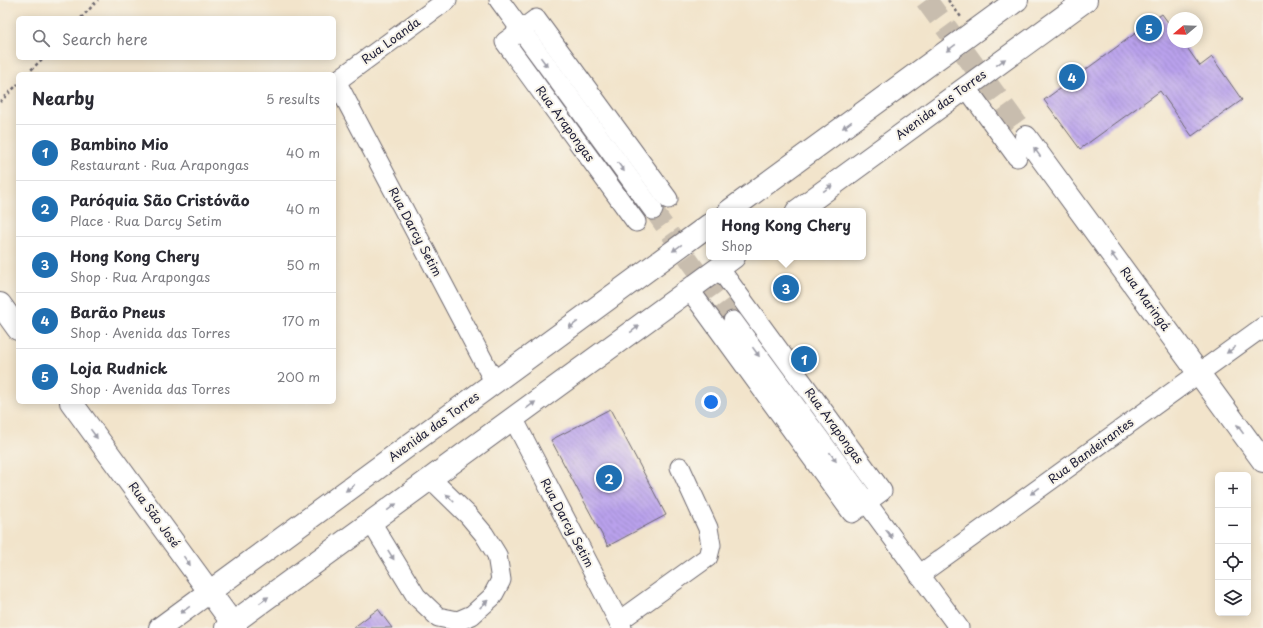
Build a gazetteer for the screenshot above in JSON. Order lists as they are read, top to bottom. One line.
{"streets":{"main road":["Avenida das Torres","Rua Maringá","Rua São José"],"street":["Rua Loanda","Rua Arapongas","Rua Darcy Setim","Rua Bandeirantes"]},"crossings":[["Avenida das Torres","Rua Darcy Setim"],["Avenida das Torres","Rua São José"],["Rua Arapongas","Rua Bandeirantes"],["Rua Maringá","Rua Bandeirantes"]],"one_way":["Rua Maringá","Rua Bandeirantes","Rua São José"],"north":"left","page":{"pins":["5","4","3","1","2"],"search":"Search here","heading":["Nearby","5 results"],"list":[{"mark":"1","name":"Bambino Mio","note":"Restaurant · Rua Arapongas","value":"40 m"},{"mark":"2","name":"Paróquia São Cristóvão","note":"Place · Rua Darcy Setim","value":"40 m"},{"mark":"3","name":"Hong Kong Chery","note":"Shop · Rua Arapongas","value":"50 m"},{"mark":"4","name":"Barão Pneus","note":"Shop · Avenida das Torres","value":"170 m"},{"mark":"5","name":"Loja Rudnick","note":"Shop · Avenida das Torres","value":"200 m"}],"popup":["Hong Kong Chery","Shop"],"map_buttons":["+","−"]}}
